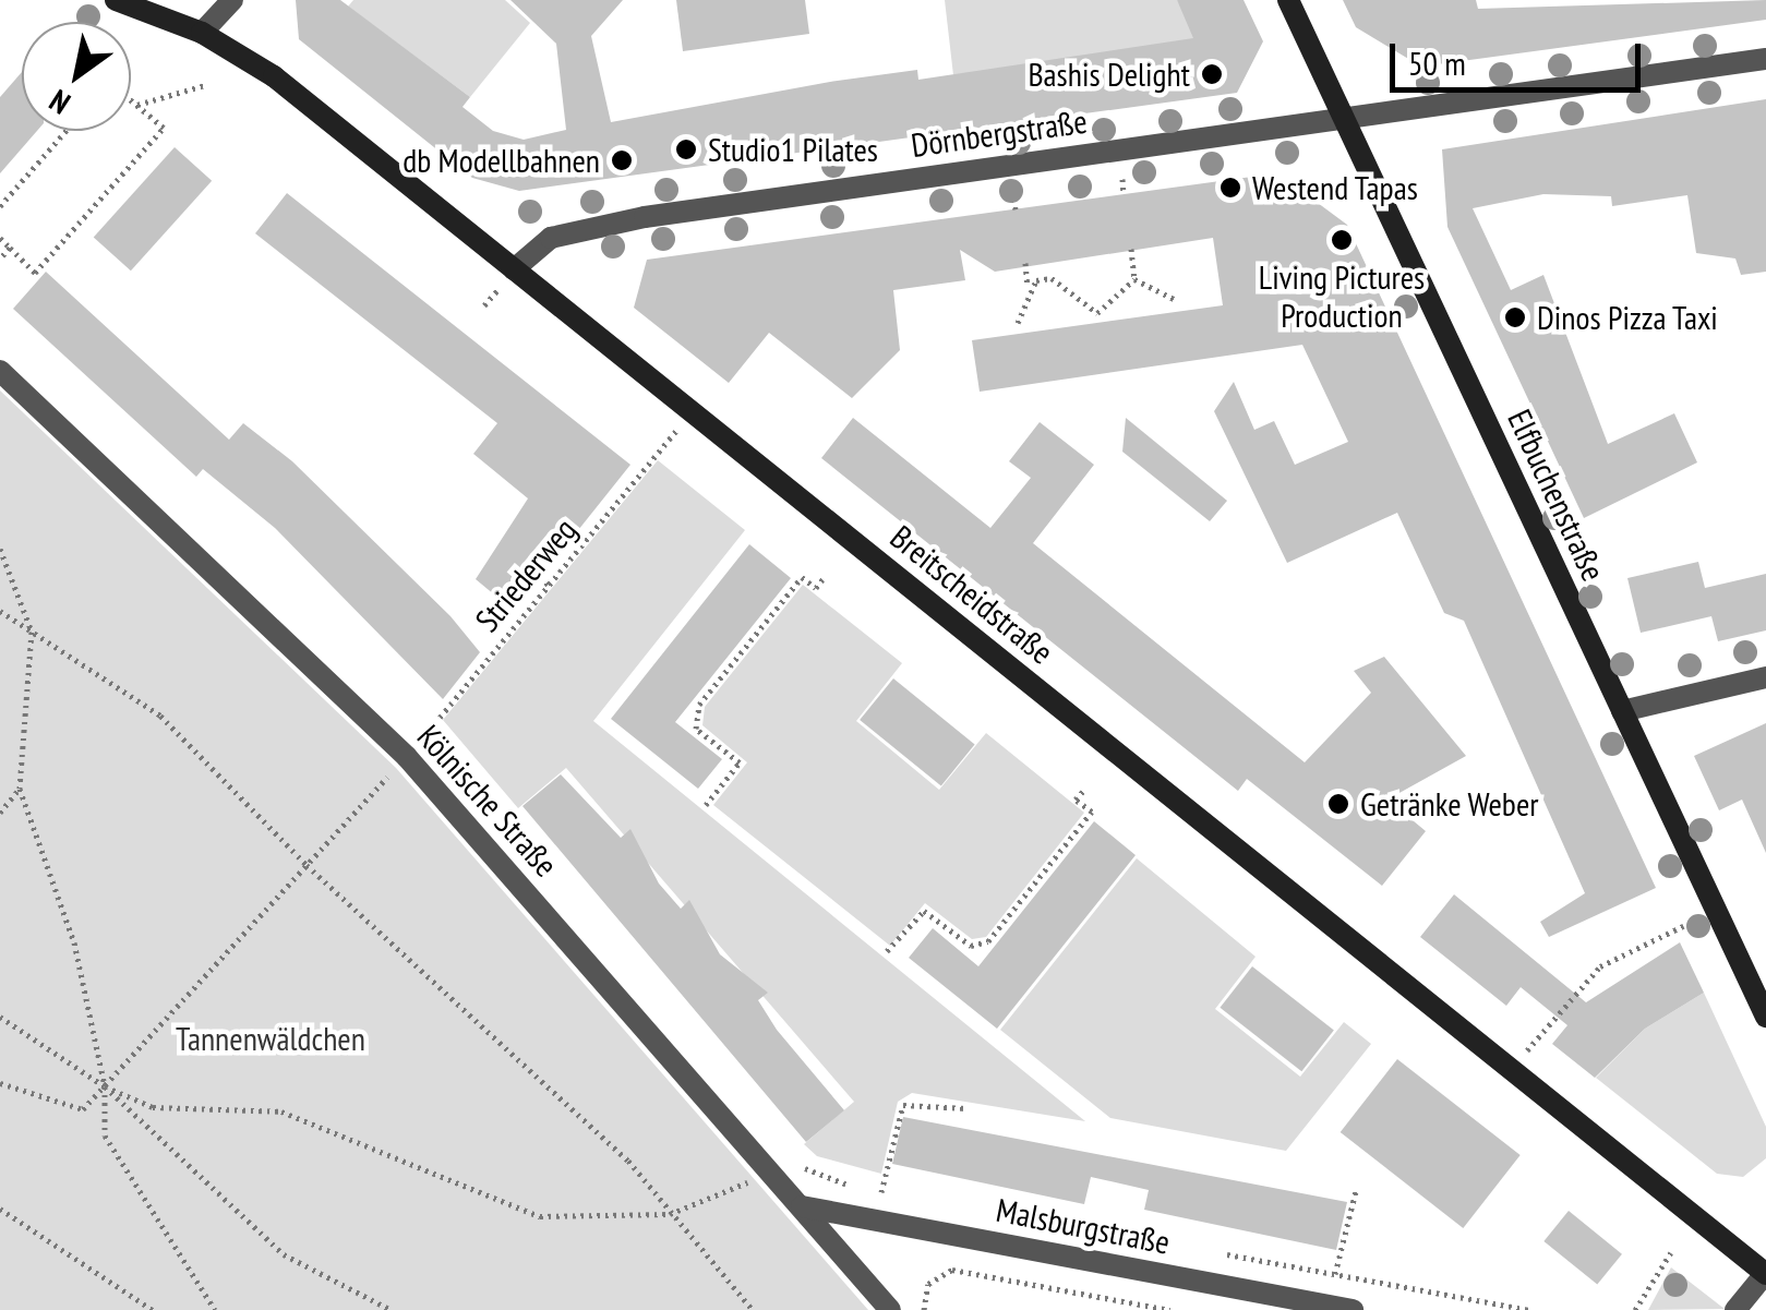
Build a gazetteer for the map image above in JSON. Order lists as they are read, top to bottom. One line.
{"streets":{"main road":["Elfbuchenstraße","Breitscheidstraße"],"street":["Dörnbergstraße","Kölnische Straße","Malsburgstraße"],"path":["Striederweg"]},"crossings":[["Dörnbergstraße","Elfbuchenstraße"],["Dörnbergstraße","Breitscheidstraße"],["Kölnische Straße","Malsburgstraße"]],"parks":["Tannenwäldchen"],"places":["Bashis Delight","Studio1 Pilates","db Modellbahnen","Westend Tapas","Living Pictures Production","Dinos Pizza Taxi","Getränke Weber"],"scale_bar":"50 m","north":"bottom left"}
